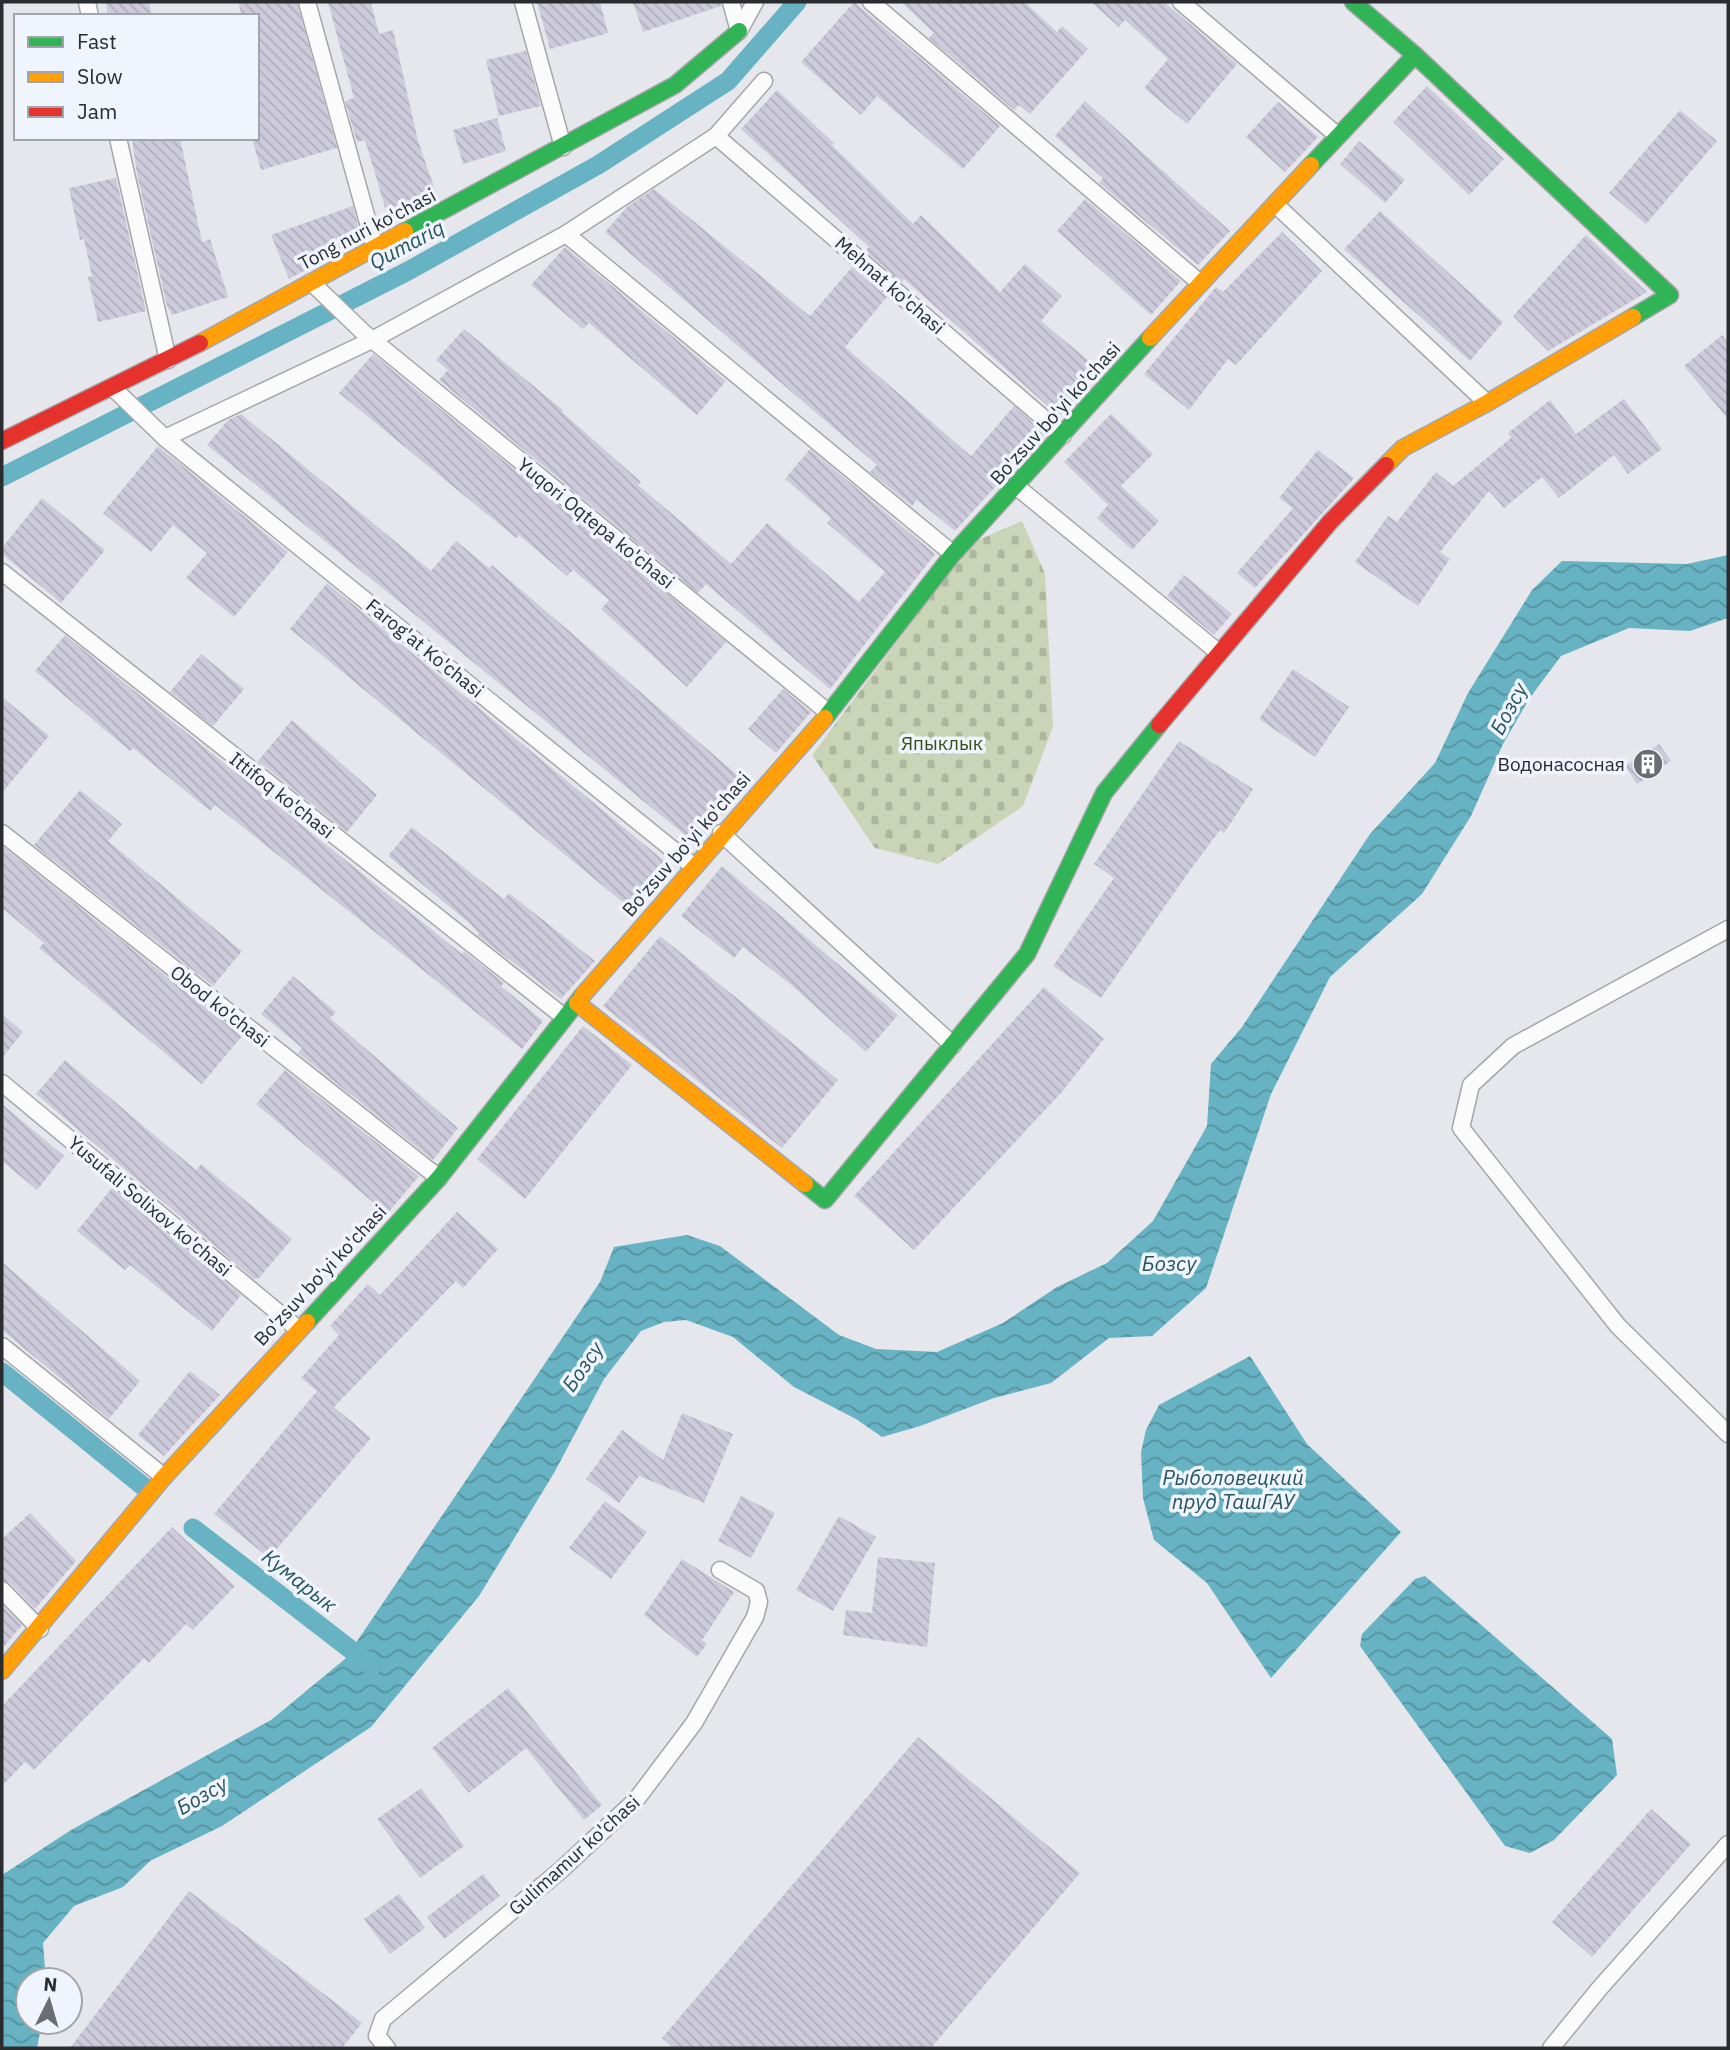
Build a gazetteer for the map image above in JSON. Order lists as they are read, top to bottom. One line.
{"streets":{"street":["Tong nuri ko'chasi","Mehnat ko'chasi","Bo'zsuv bo'yi ko'chasi","Yuqori Oqtepa ko'chasi","Farog'at Ko'chasi","Ittifoq ko'chasi","Obod ko'chasi","Yusufali Solixov ko'chasi","Gulimamur ko'chasi"]},"crossings":[["Tong nuri ko'chasi","Yuqori Oqtepa ko'chasi"],["Tong nuri ko'chasi","Farog'at Ko'chasi"],["Mehnat ko'chasi","Bo'zsuv bo'yi ko'chasi"],["Bo'zsuv bo'yi ko'chasi","Yuqori Oqtepa ko'chasi"],["Bo'zsuv bo'yi ko'chasi","Farog'at Ko'chasi"],["Bo'zsuv bo'yi ko'chasi","Ittifoq ko'chasi"],["Bo'zsuv bo'yi ko'chasi","Obod ko'chasi"],["Bo'zsuv bo'yi ko'chasi","Yusufali Solixov ko'chasi"]],"water":["Qumariq","Бозсу","Рыболовецкий пруд ТашГАУ","Кумарык"],"parks":["Япыклык"],"places":{"building":["Водонасосная"]},"legend":["Fast","Slow","Jam"],"north":"top"}
